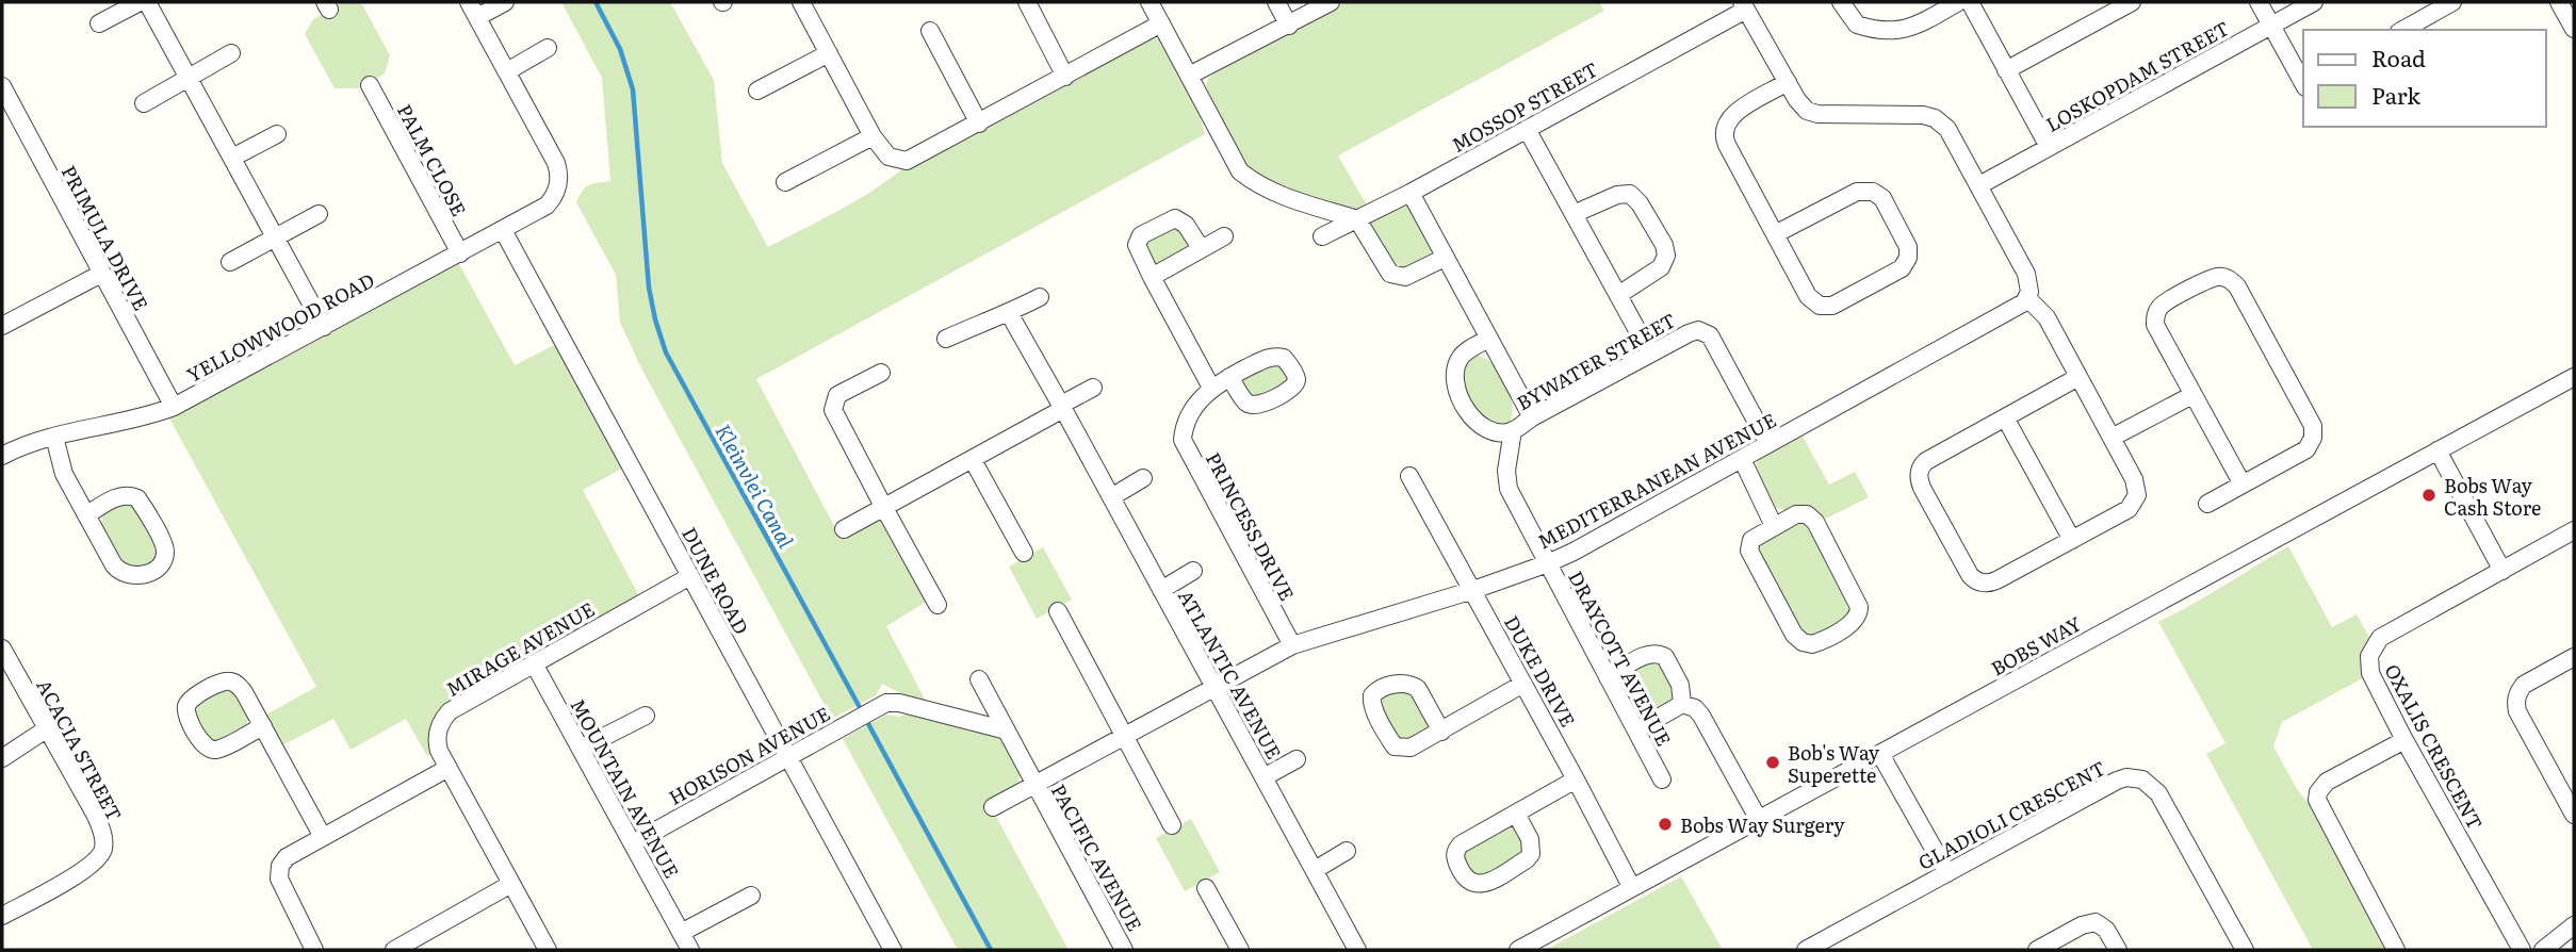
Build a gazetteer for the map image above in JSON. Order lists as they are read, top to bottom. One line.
{"streets":{"street":["LOSKOPDAM STREET","MOSSOP STREET","PALM CLOSE","PRIMULA DRIVE","YELLOWWOOD ROAD","BYWATER STREET","MEDITERRANEAN AVENUE","PRINCESS DRIVE","DUNE ROAD","BOBS WAY","MIRAGE AVENUE","DRAYCOTT AVENUE","DUKE DRIVE","ATLANTIC AVENUE","OXALIS CRESCENT","ACACIA STREET","HORISON AVENUE","MOUNTAIN AVENUE","GLADIOLI CRESCENT","PACIFIC AVENUE"]},"crossings":[["PALM CLOSE","YELLOWWOOD ROAD"],["PRIMULA DRIVE","YELLOWWOOD ROAD"],["YELLOWWOOD ROAD","DUNE ROAD"],["BYWATER STREET","MEDITERRANEAN AVENUE"],["BYWATER STREET","DRAYCOTT AVENUE"],["MEDITERRANEAN AVENUE","PRINCESS DRIVE"],["MEDITERRANEAN AVENUE","DRAYCOTT AVENUE"],["MEDITERRANEAN AVENUE","DUKE DRIVE"],["MEDITERRANEAN AVENUE","ATLANTIC AVENUE"],["MEDITERRANEAN AVENUE","PACIFIC AVENUE"],["DUNE ROAD","MIRAGE AVENUE"],["DUNE ROAD","HORISON AVENUE"],["BOBS WAY","DUKE DRIVE"],["MIRAGE AVENUE","MOUNTAIN AVENUE"],["HORISON AVENUE","MOUNTAIN AVENUE"]],"water":["Kleinvlei Canal"],"places":["Bobs Way Cash Store","Bob's Way Superette","Bobs Way Surgery"],"legend":["Road","Park"]}
